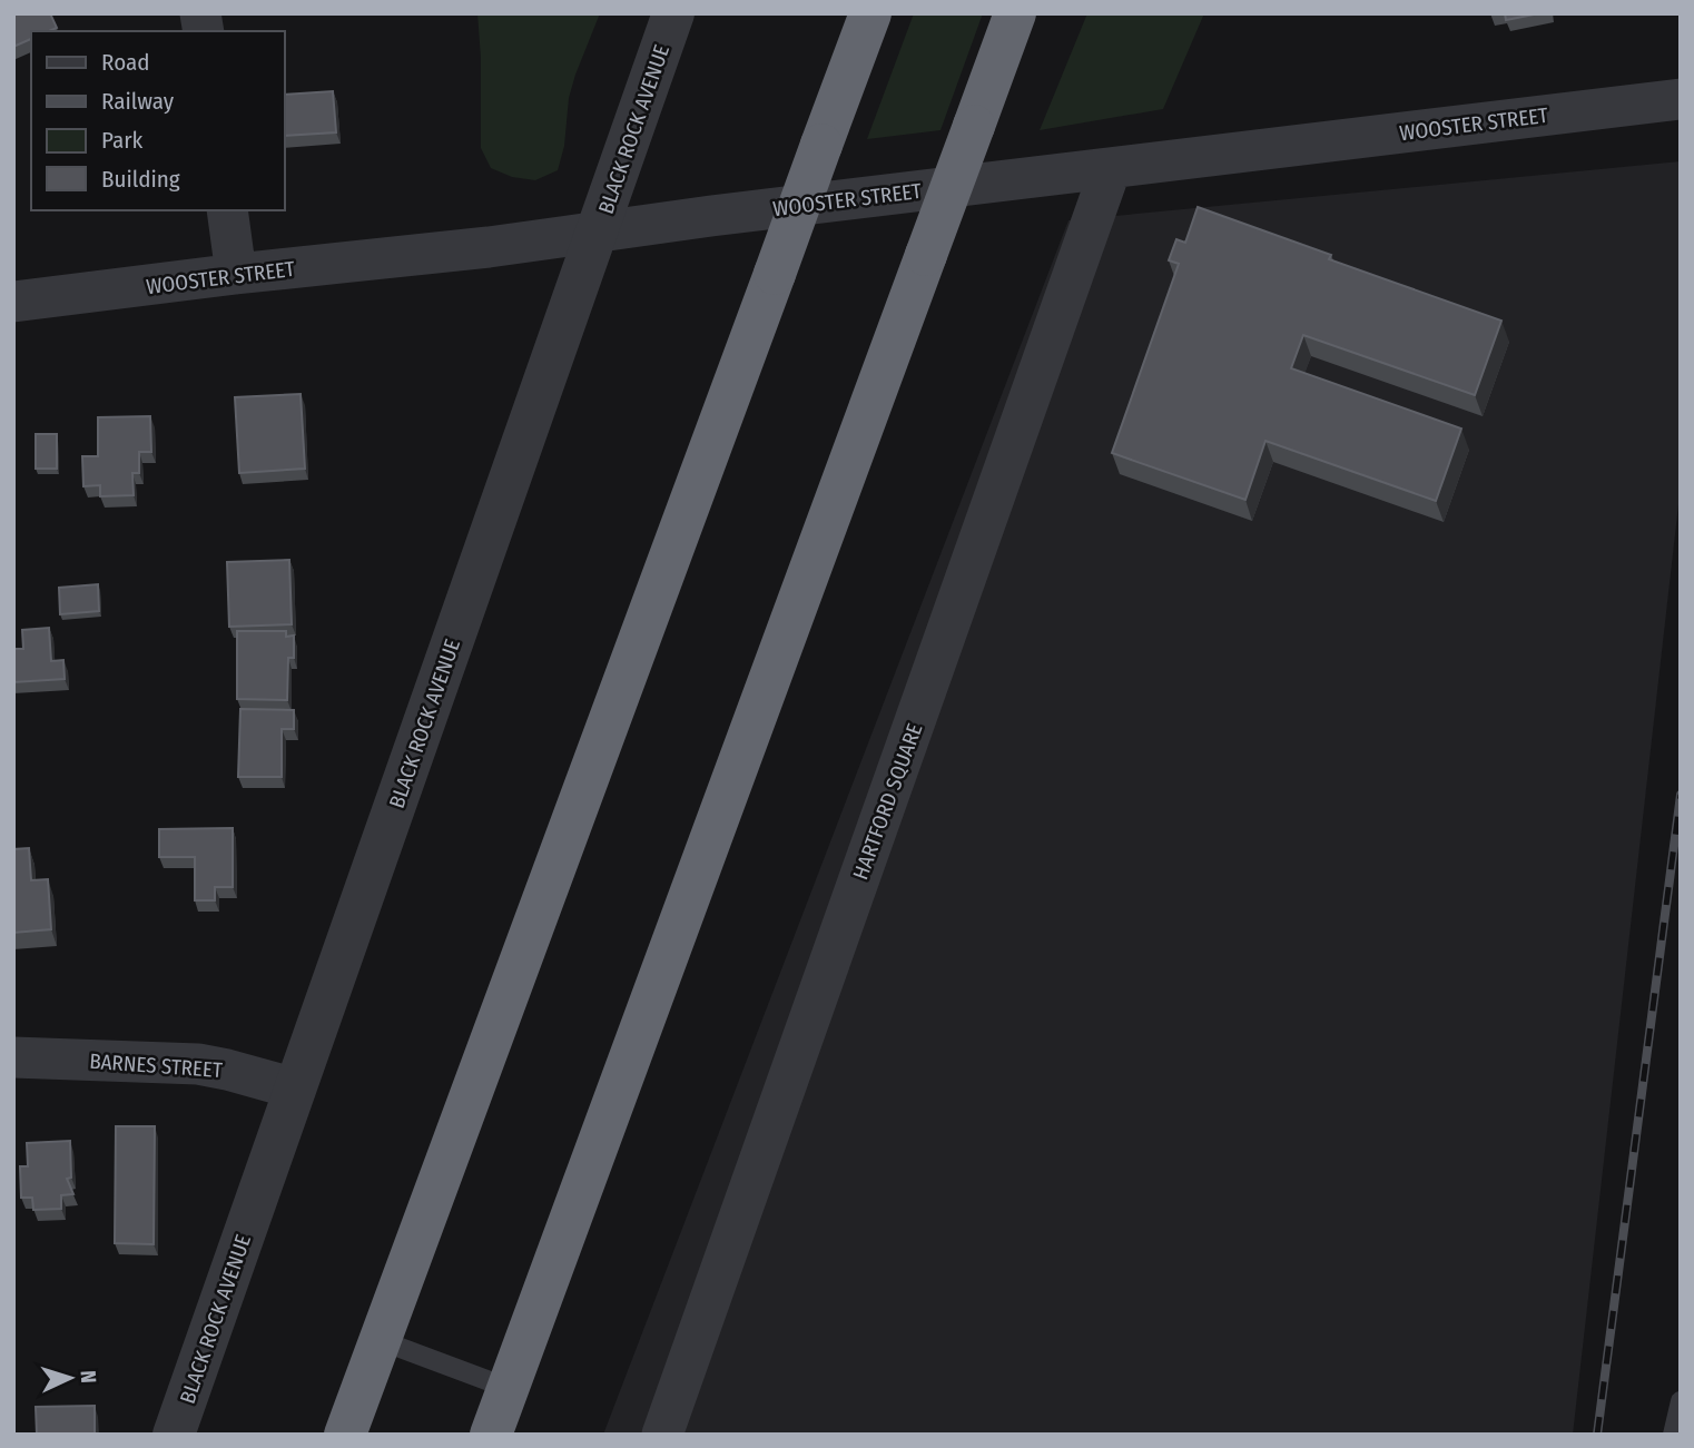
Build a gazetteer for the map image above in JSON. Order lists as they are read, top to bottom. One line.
{"streets":{"street":["WOOSTER STREET","BLACK ROCK AVENUE","HARTFORD SQUARE","BARNES STREET"]},"crossings":[["WOOSTER STREET","BLACK ROCK AVENUE"],["WOOSTER STREET","HARTFORD SQUARE"],["BLACK ROCK AVENUE","BARNES STREET"]],"legend":["Road","Railway","Park","Building"],"north":"right"}
